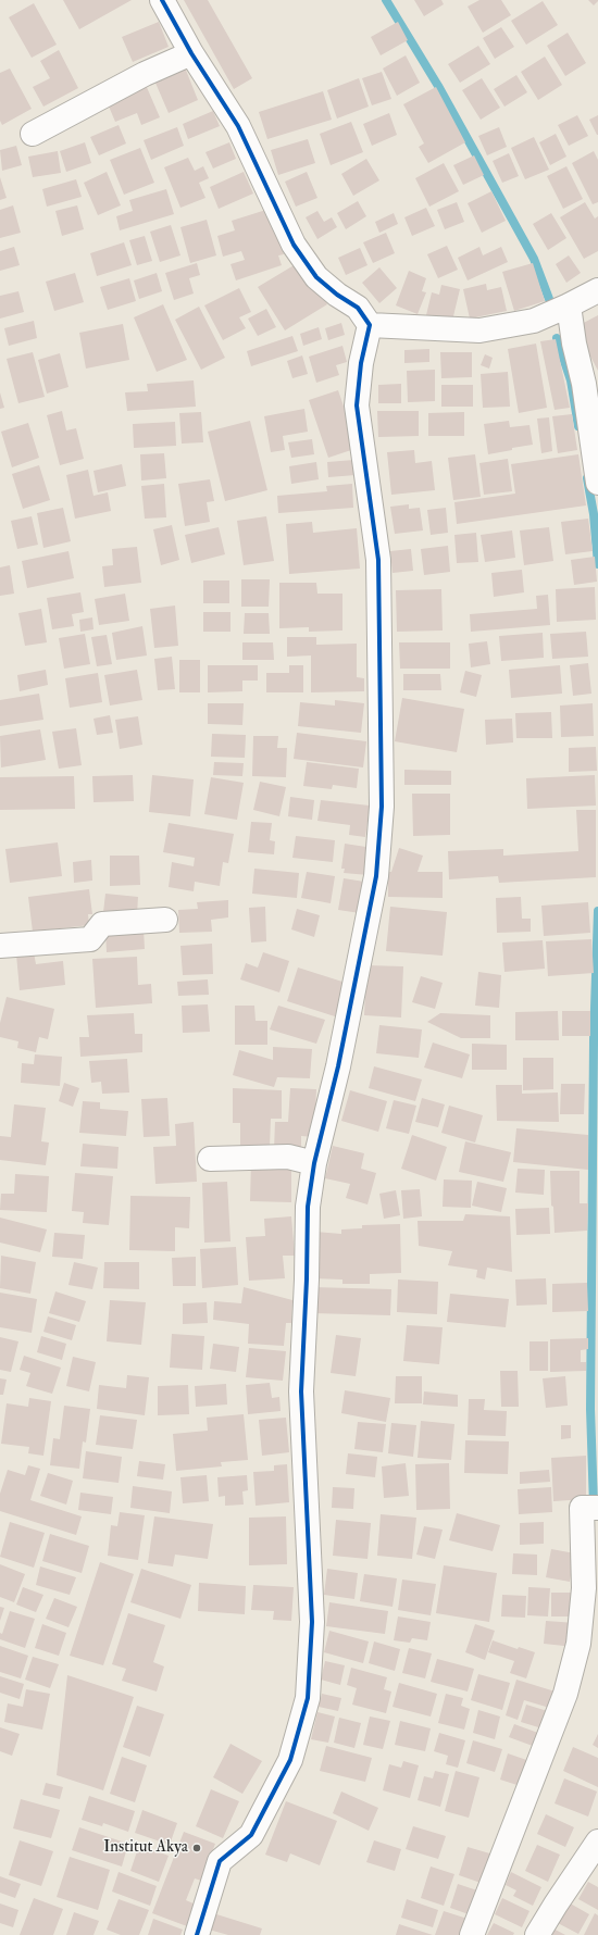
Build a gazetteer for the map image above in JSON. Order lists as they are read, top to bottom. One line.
{"places":["Institut Akya"]}
